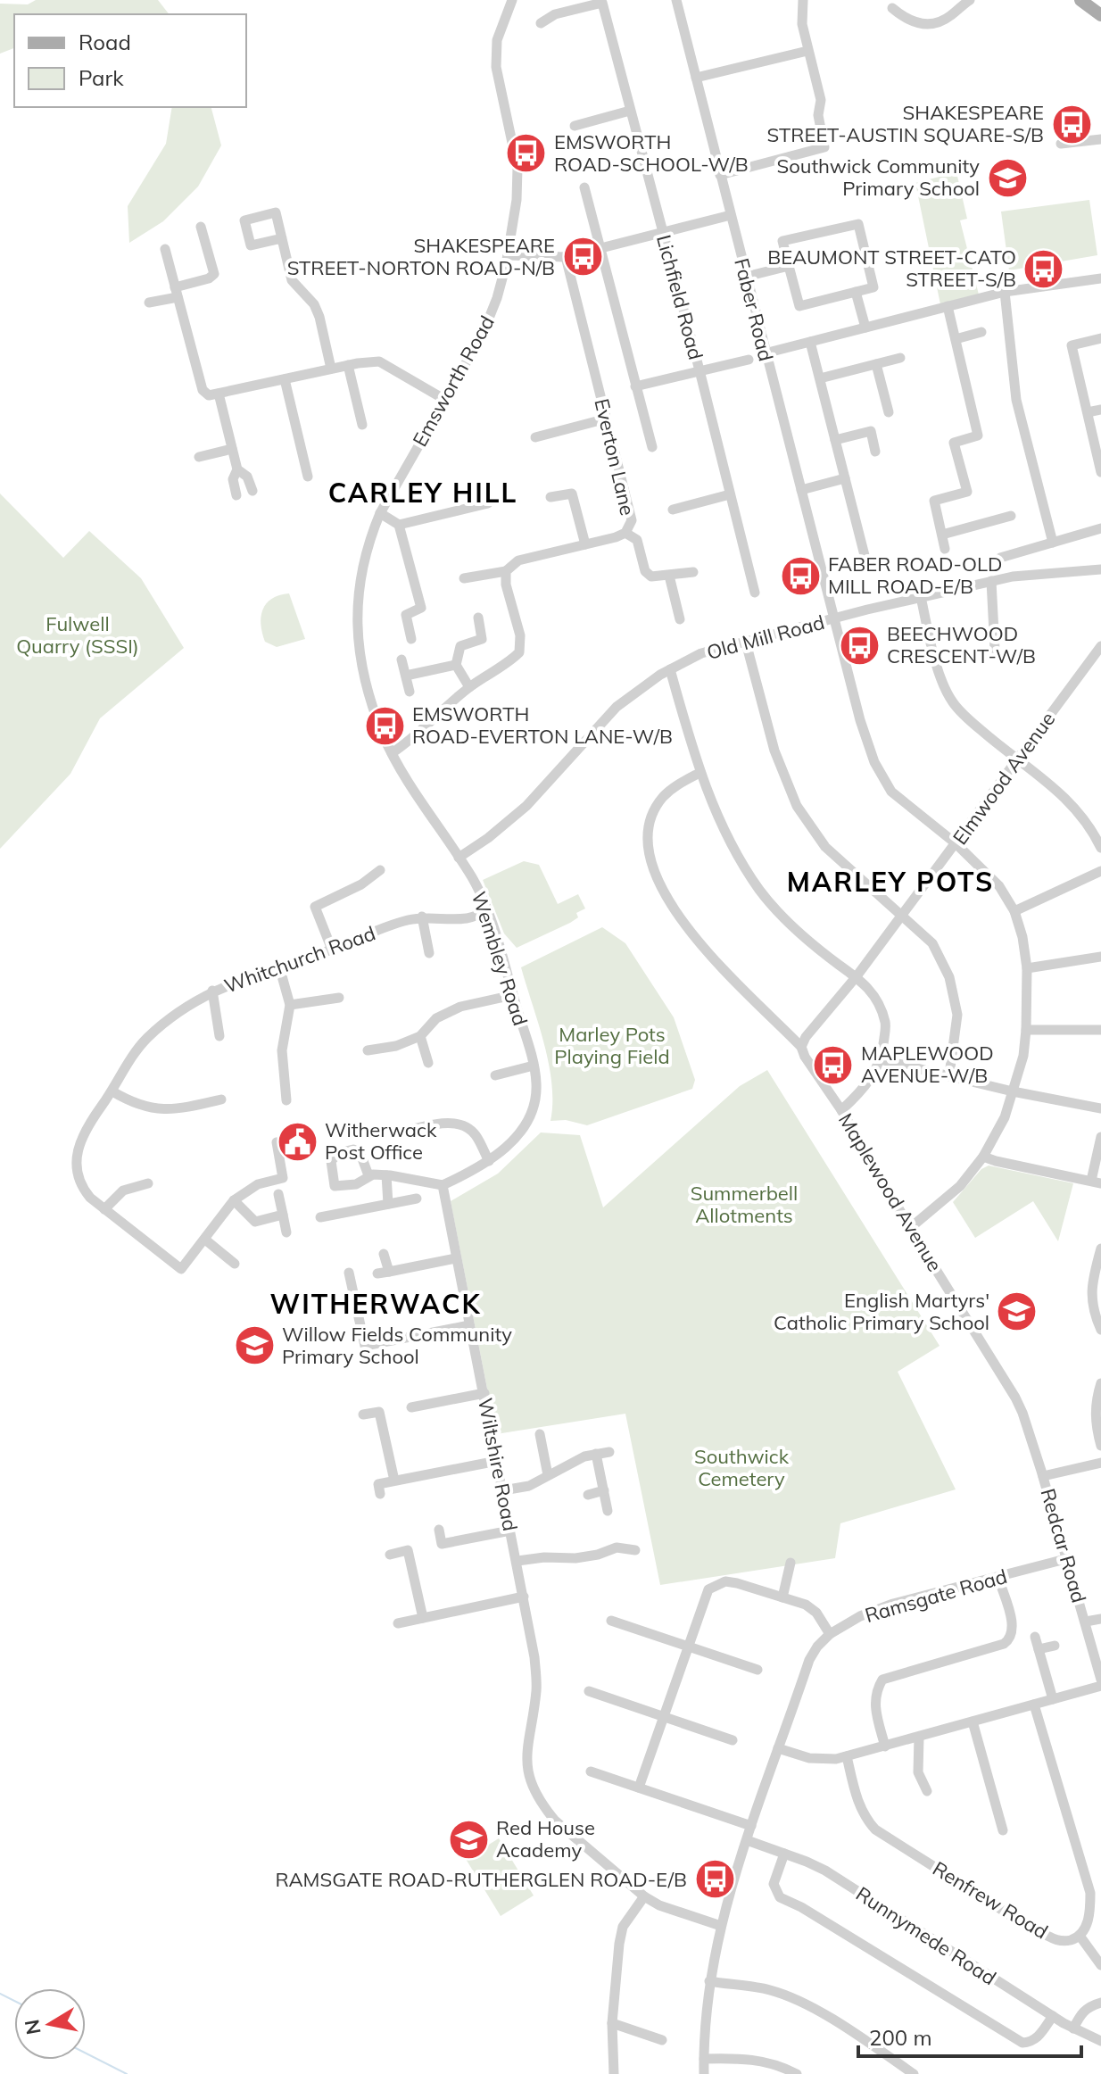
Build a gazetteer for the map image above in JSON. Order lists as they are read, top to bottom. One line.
{"streets":{"street":["Lichfield Road","Faber Road","Emsworth Road","Everton Lane","Old Mill Road","Elmwood Avenue","Wembley Road","Whitchurch Road","Maplewood Avenue","Wiltshire Road","Redcar Road","Ramsgate Road","Renfrew Road","Runnymede Road"]},"crossings":[["Faber Road","Old Mill Road"],["Faber Road","Elmwood Avenue"],["Faber Road","Maplewood Avenue"],["Emsworth Road","Wembley Road"],["Old Mill Road","Wembley Road"],["Elmwood Avenue","Maplewood Avenue"],["Wembley Road","Whitchurch Road"],["Wembley Road","Wiltshire Road"],["Maplewood Avenue","Redcar Road"],["Wiltshire Road","Ramsgate Road"],["Redcar Road","Ramsgate Road"],["Ramsgate Road","Runnymede Road"]],"districts":["CARLEY HILL","MARLEY POTS","WITHERWACK"],"parks":["Fulwell Quarry (SSSI)","Marley Pots Playing Field","Summerbell Allotments","Southwick Cemetery"],"places":{"bus stop":["SHAKESPEARE STREET-AUSTIN SQUARE-S/B","EMSWORTH ROAD-SCHOOL-W/B","SHAKESPEARE STREET-NORTON ROAD-N/B","BEAUMONT STREET-CATO STREET-S/B","FABER ROAD-OLD MILL ROAD-E/B","BEECHWOOD CRESCENT-W/B","EMSWORTH ROAD-EVERTON LANE-W/B","MAPLEWOOD AVENUE-W/B","RAMSGATE ROAD-RUTHERGLEN ROAD-E/B"],"school or university":["Southwick Community Primary School","English Martyrs' Catholic Primary School","Willow Fields Community Primary School","Red House Academy"],"public building":["Witherwack Post Office"]},"legend":["Road","Park"],"scale_bar":"200 m","north":"left"}
